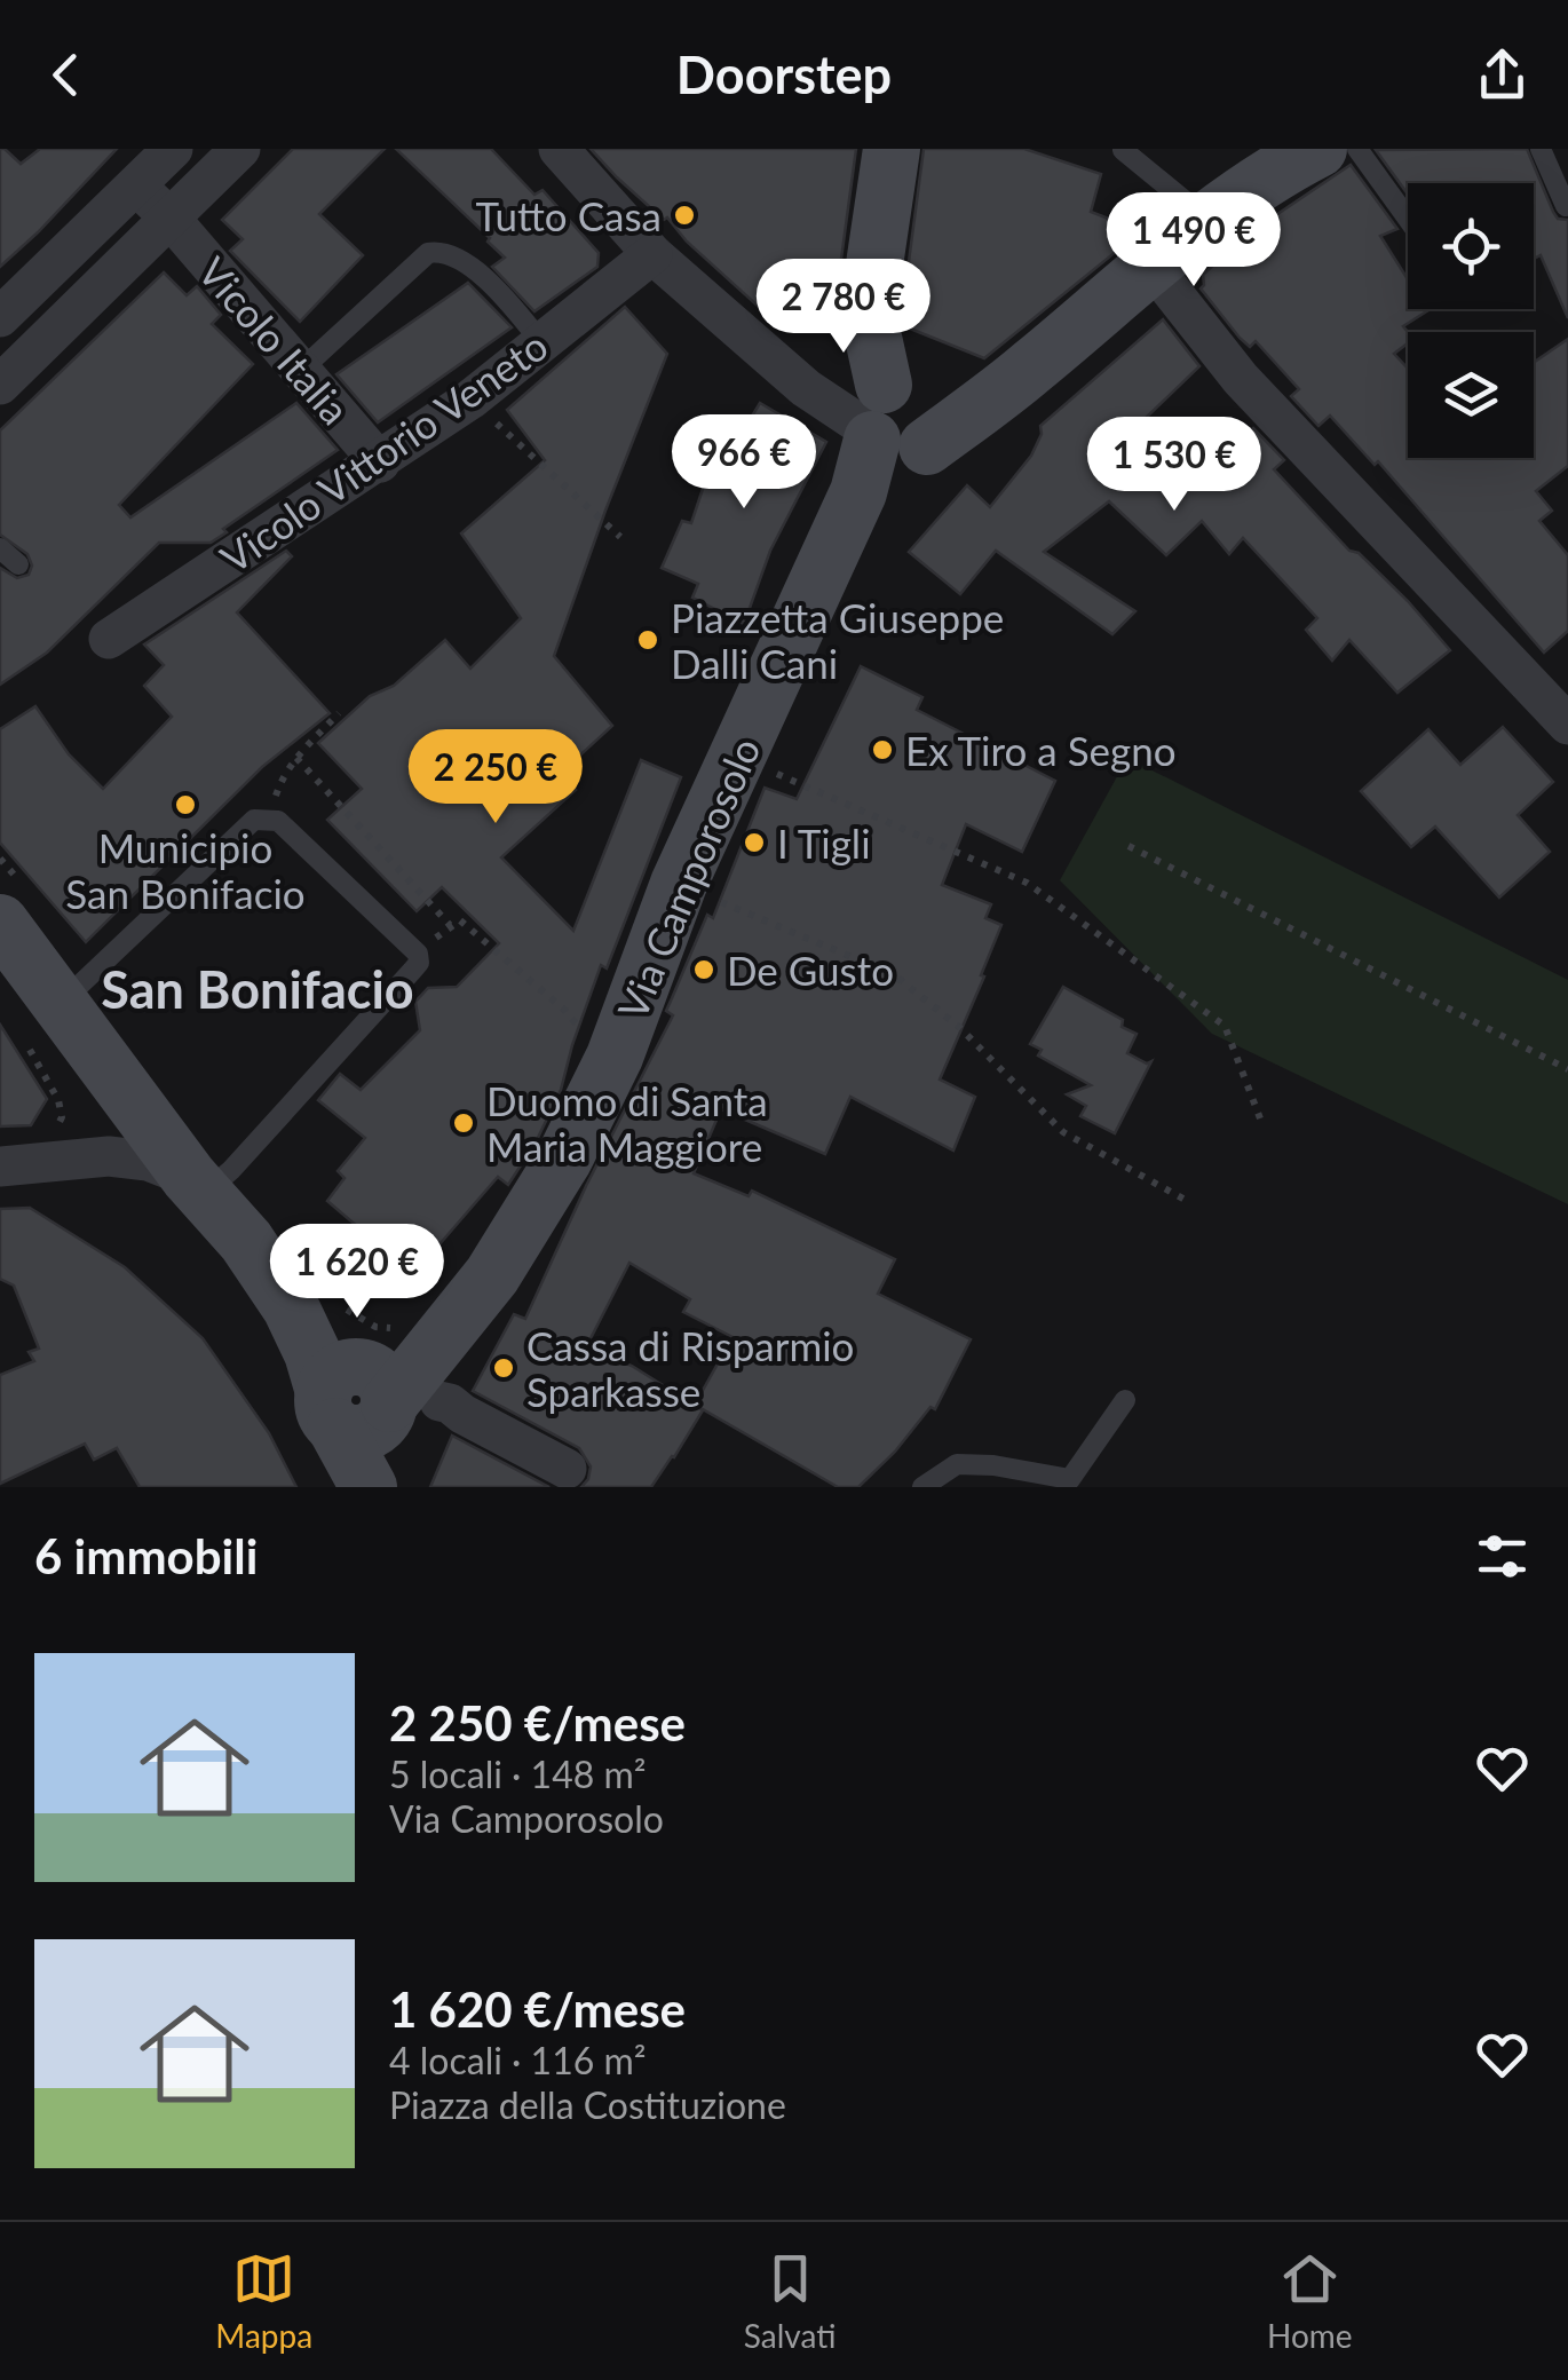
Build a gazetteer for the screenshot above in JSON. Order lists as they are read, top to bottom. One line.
{"streets":{"street":["Vicolo Italia","Vicolo Vittorio Veneto","Via Camporosolo"]},"crossings":[["Vicolo Italia","Vicolo Vittorio Veneto"]],"districts":["San Bonifacio"],"places":["Tutto Casa","Piazzetta Giuseppe Dalli Cani","Ex Tiro a Segno","Municipio San Bonifacio","I Tigli","De Gusto","Duomo di Santa Maria Maggiore","Cassa di Risparmio Sparkasse"],"page":{"header":"Doorstep","price":["1 490 €","2 780 €","966 €","1 530 €","2 250 €","1 620 €"],"heading":"6 immobili","list":[{"name":"2 250 €/mese","note":"5 locali · 148 m² · Via Camporosolo"},{"name":"1 620 €/mese","note":"4 locali · 116 m² · Piazza della Costituzione"}],"tabs":["Mappa","Salvati","Home"]}}
